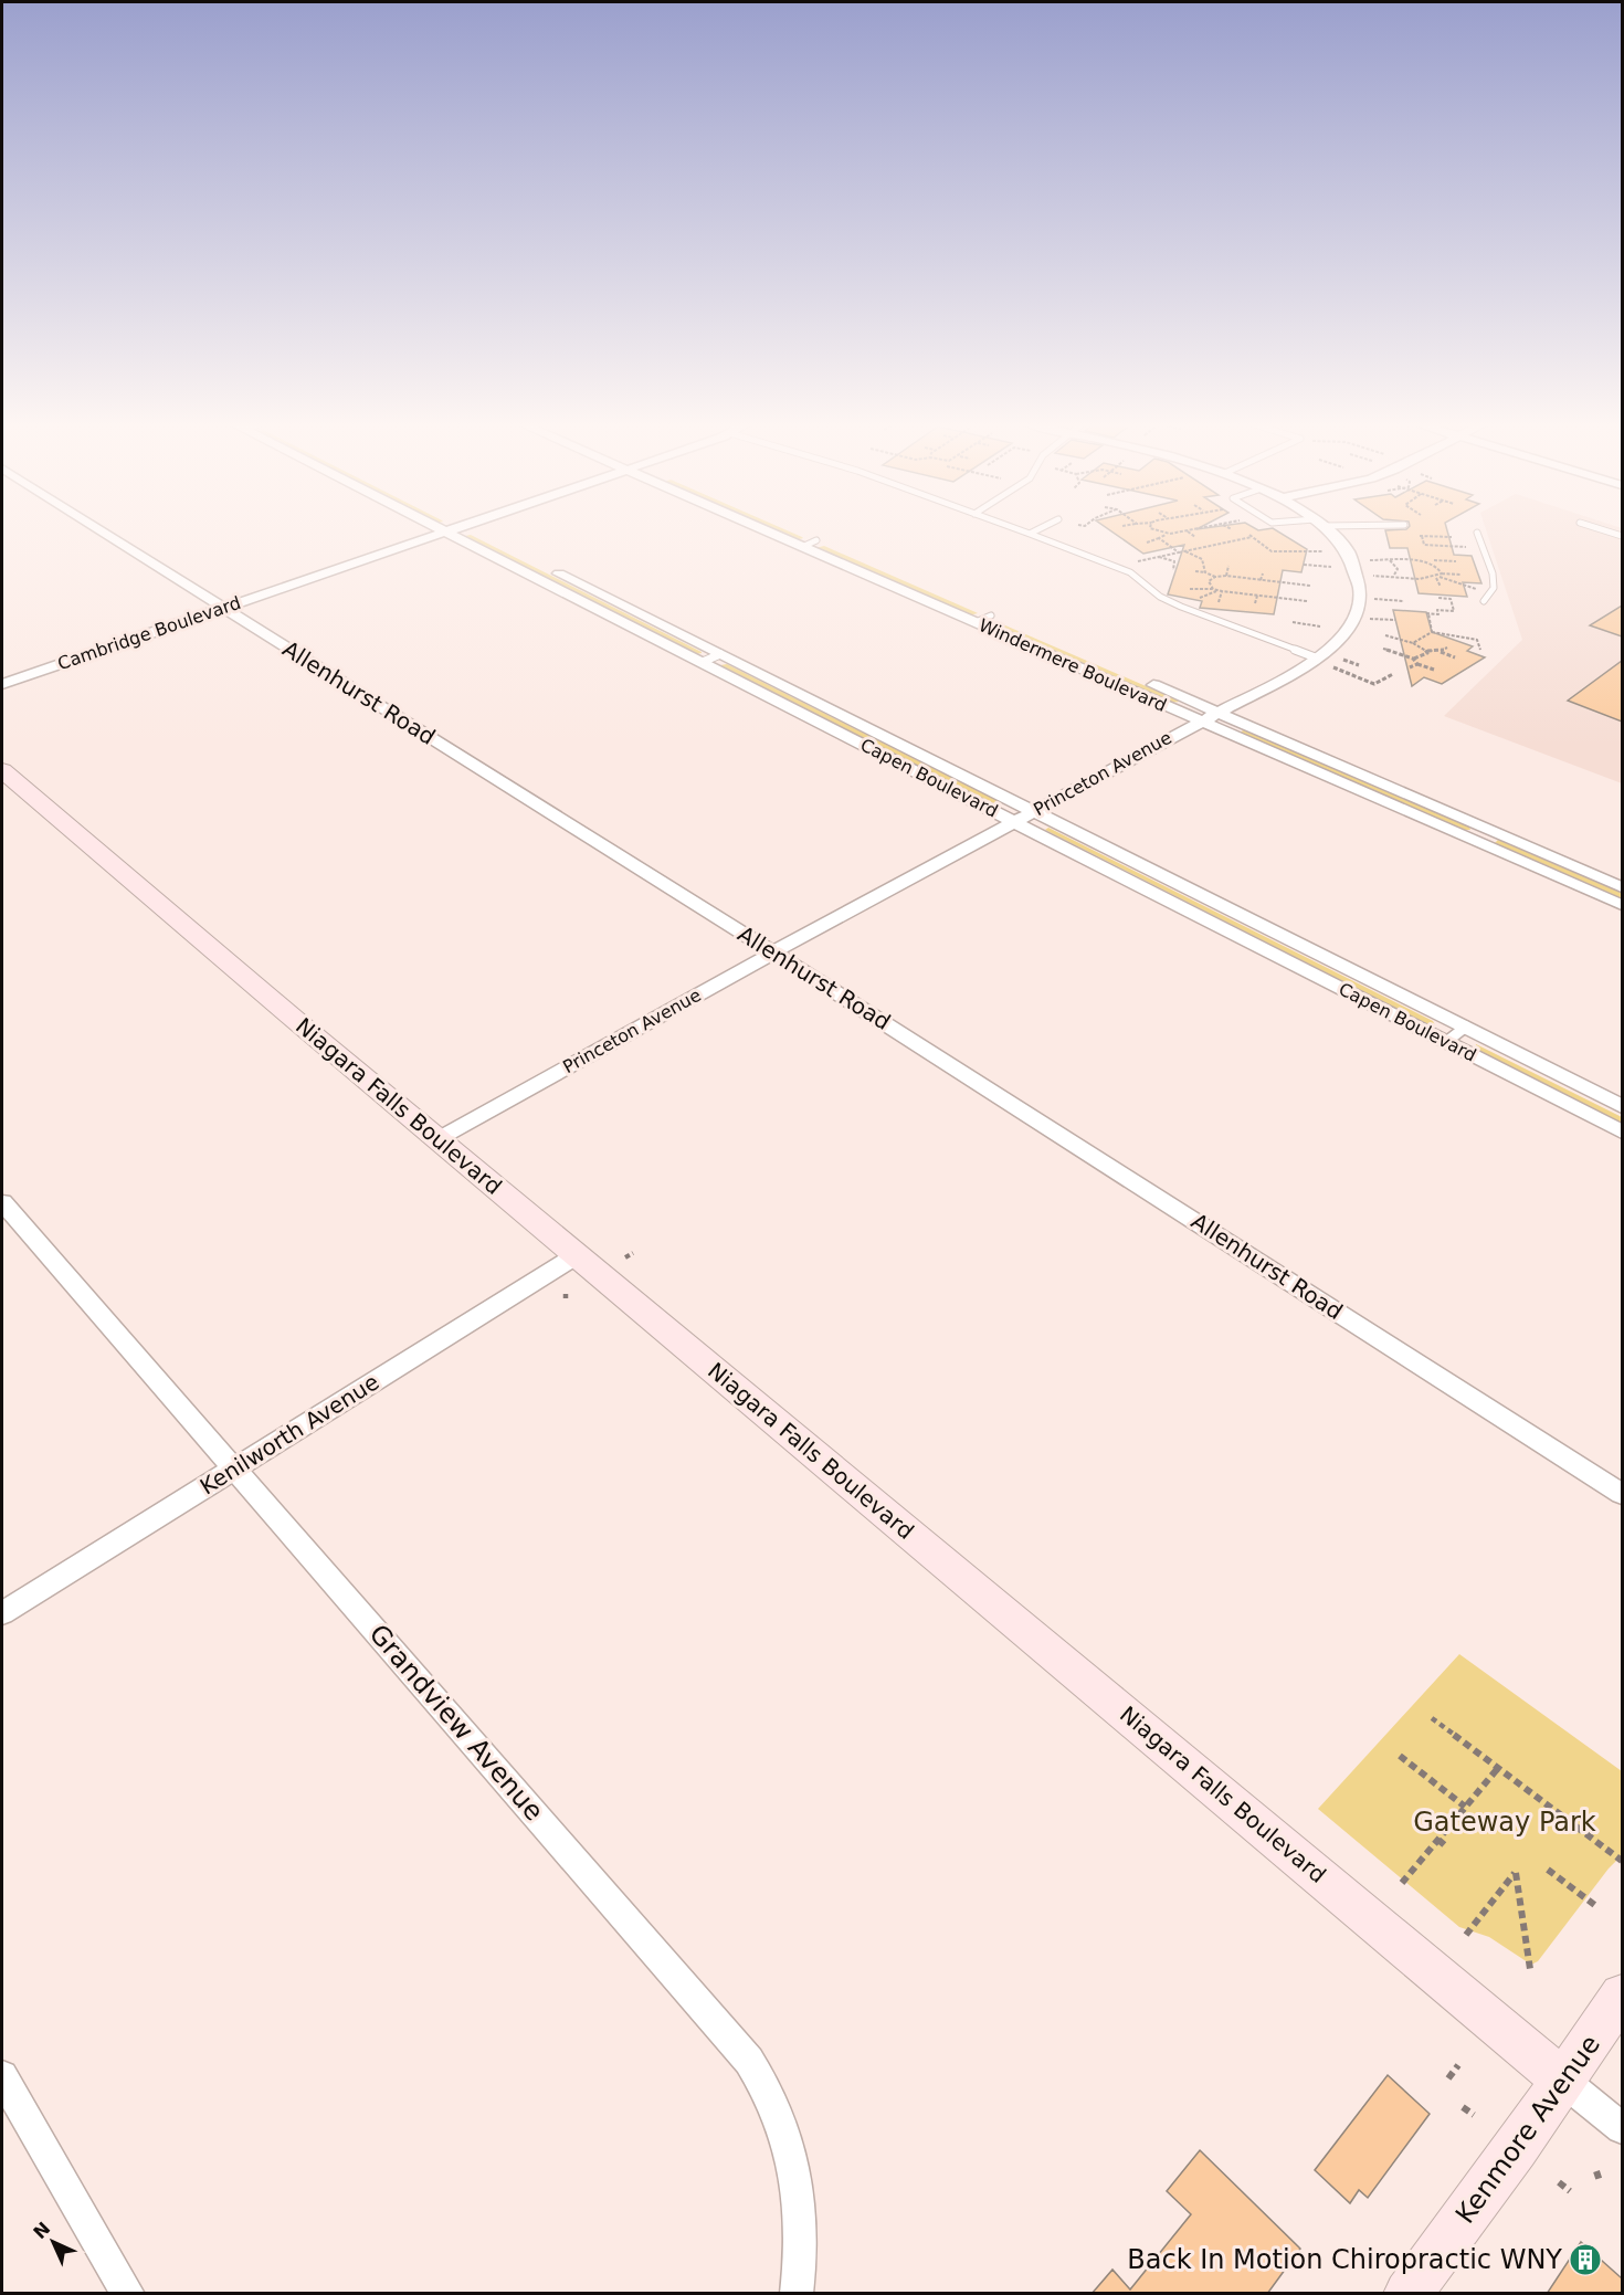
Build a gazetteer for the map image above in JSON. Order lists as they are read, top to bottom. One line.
{"streets":{"main road":["Niagara Falls Boulevard","Kenmore Avenue"],"street":["Cambridge Boulevard","Windermere Boulevard","Allenhurst Road","Princeton Avenue","Capen Boulevard","Kenilworth Avenue","Grandview Avenue"]},"crossings":[["Cambridge Boulevard","Allenhurst Road"],["Cambridge Boulevard","Capen Boulevard"],["Windermere Boulevard","Princeton Avenue"],["Allenhurst Road","Princeton Avenue"],["Princeton Avenue","Capen Boulevard"],["Princeton Avenue","Niagara Falls Boulevard"],["Niagara Falls Boulevard","Kenilworth Avenue"],["Niagara Falls Boulevard","Kenmore Avenue"],["Kenilworth Avenue","Grandview Avenue"]],"parks":["Gateway Park"],"places":{"building":["Back In Motion Chiropractic WNY"]},"north":"top left"}
